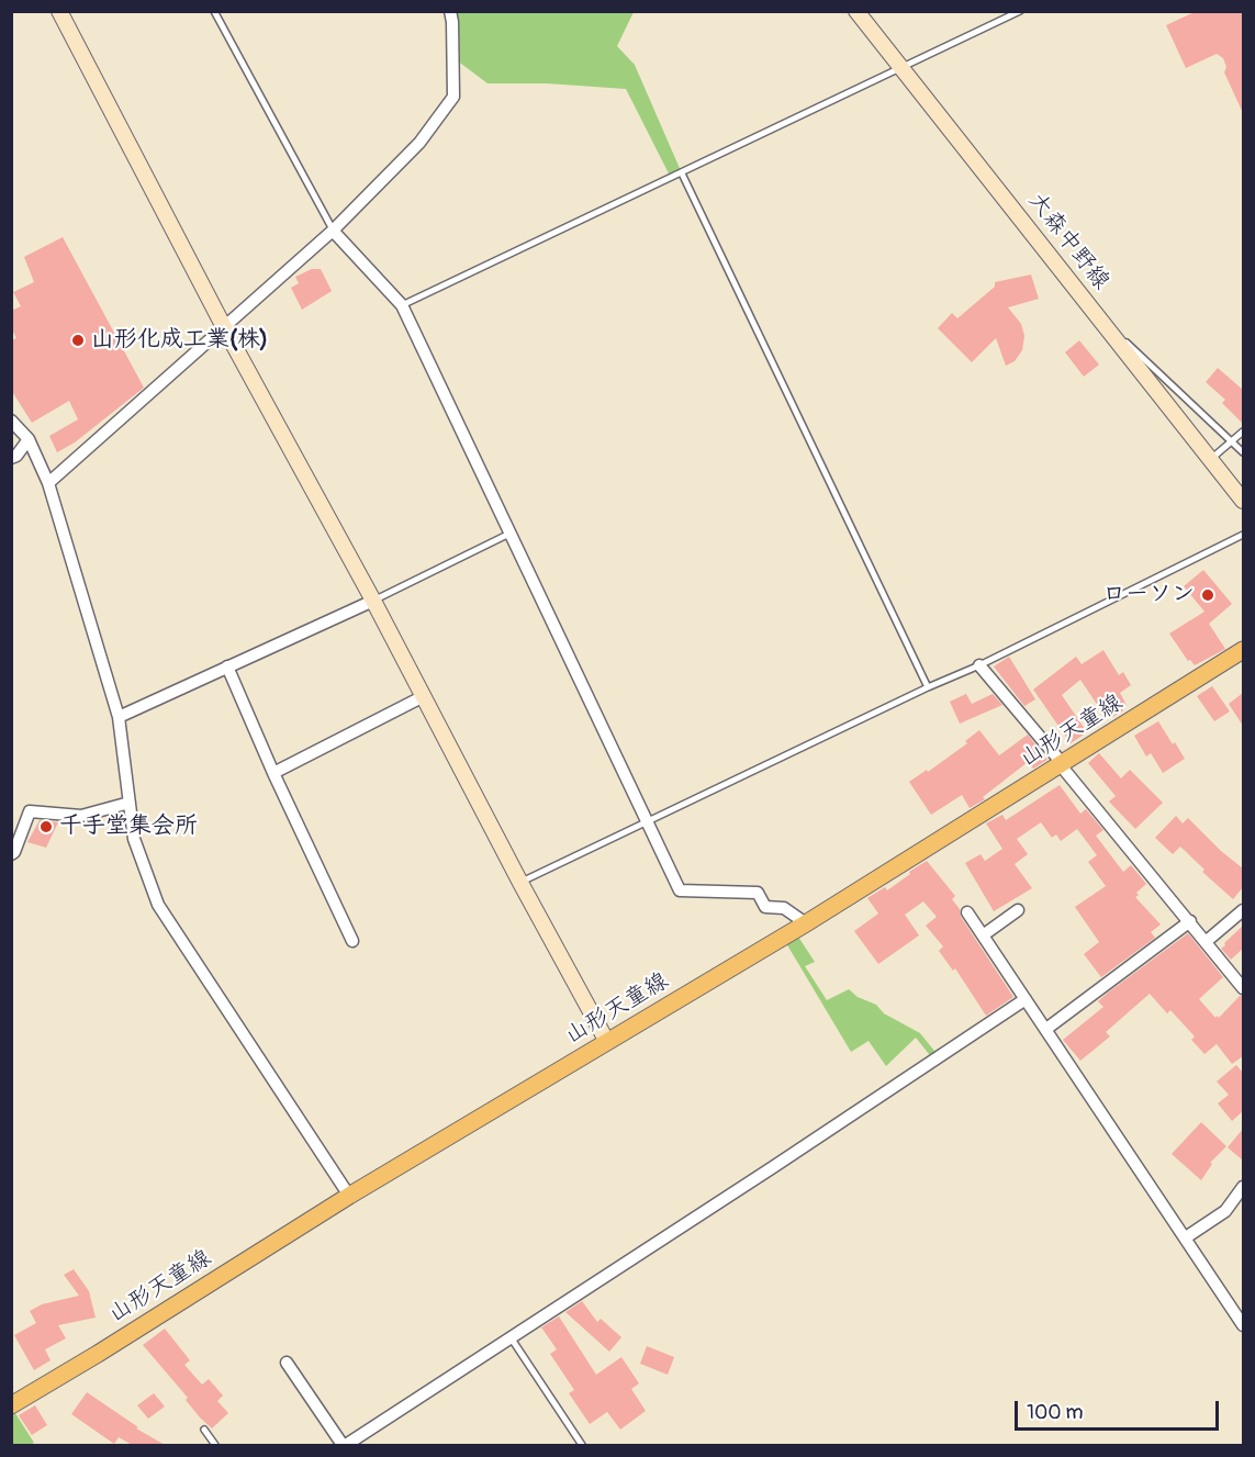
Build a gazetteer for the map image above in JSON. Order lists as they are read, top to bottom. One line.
{"streets":{"main road":["山形天童線"],"street":["大森中野線"]},"places":["山形化成工業(株)","ローソン","千手堂集会所"],"scale_bar":"100 m"}
